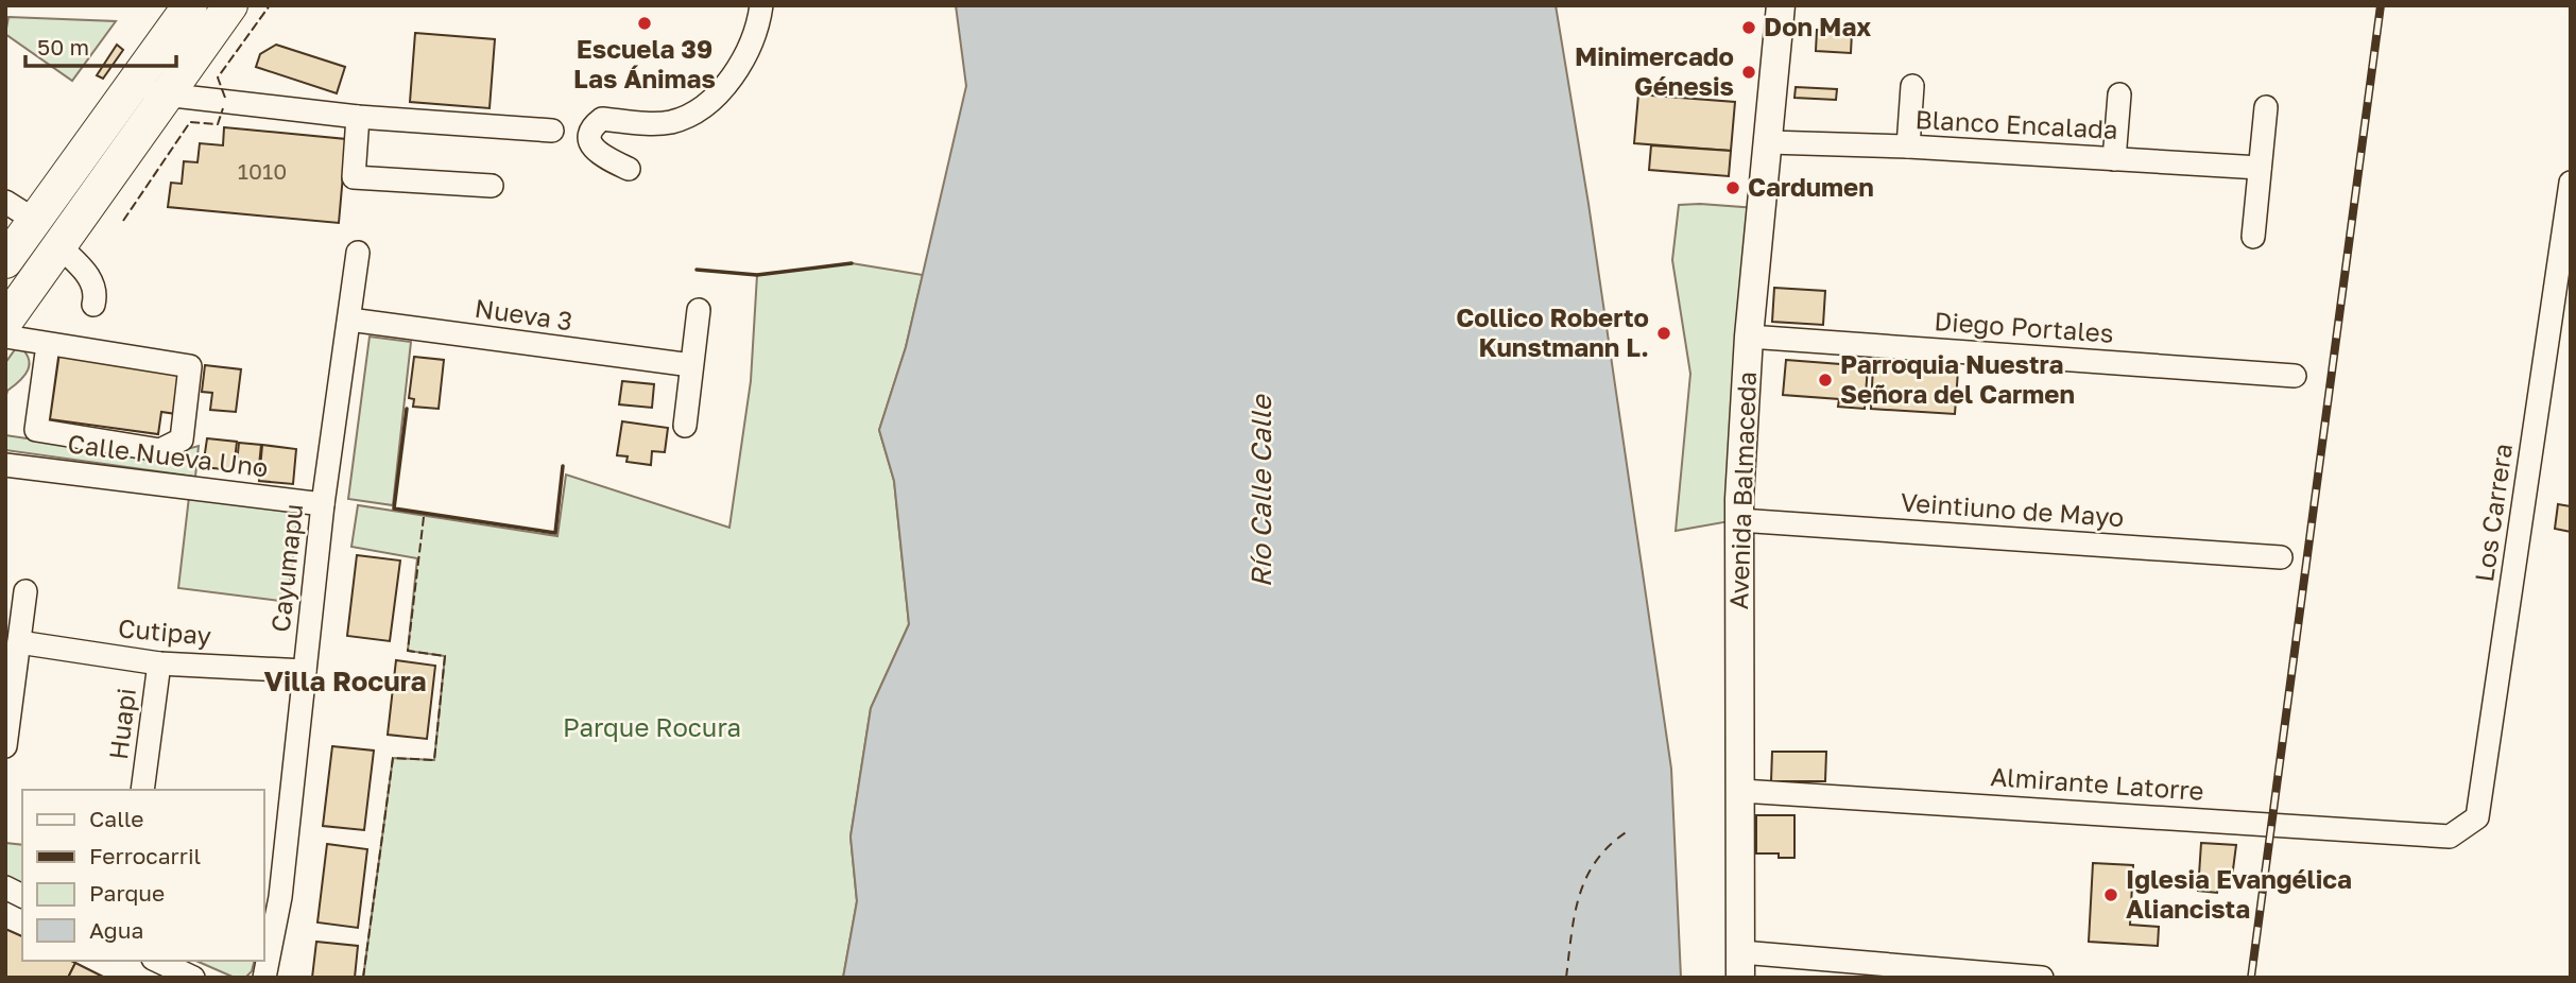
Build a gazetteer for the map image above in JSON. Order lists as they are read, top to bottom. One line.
{"streets":{"main road":["Avenida Balmaceda"],"street":["Blanco Encalada","Nueva 3","Diego Portales","Calle Nueva Uno","Veintiuno de Mayo","Los Carrera","Cayumapu","Cutipay","Huapi","Almirante Latorre"]},"crossings":[["Blanco Encalada","Avenida Balmaceda"],["Nueva 3","Cayumapu"],["Diego Portales","Avenida Balmaceda"],["Calle Nueva Uno","Cayumapu"],["Avenida Balmaceda","Veintiuno de Mayo"],["Avenida Balmaceda","Almirante Latorre"],["Los Carrera","Almirante Latorre"],["Cayumapu","Cutipay"],["Cutipay","Huapi"]],"districts":["Villa Rocura"],"water":["Río Calle Calle"],"parks":["Parque Rocura"],"places":["Escuela 39 Las Ánimas","Don Max","Minimercado Génesis","Cardumen","Collico Roberto Kunstmann L.","Parroquia Nuestra Señora del Carmen","Iglesia Evangélica Aliancista"],"house_numbers":["1010"],"legend":["Calle","Ferrocarril","Parque","Agua"],"scale_bar":"50 m"}
